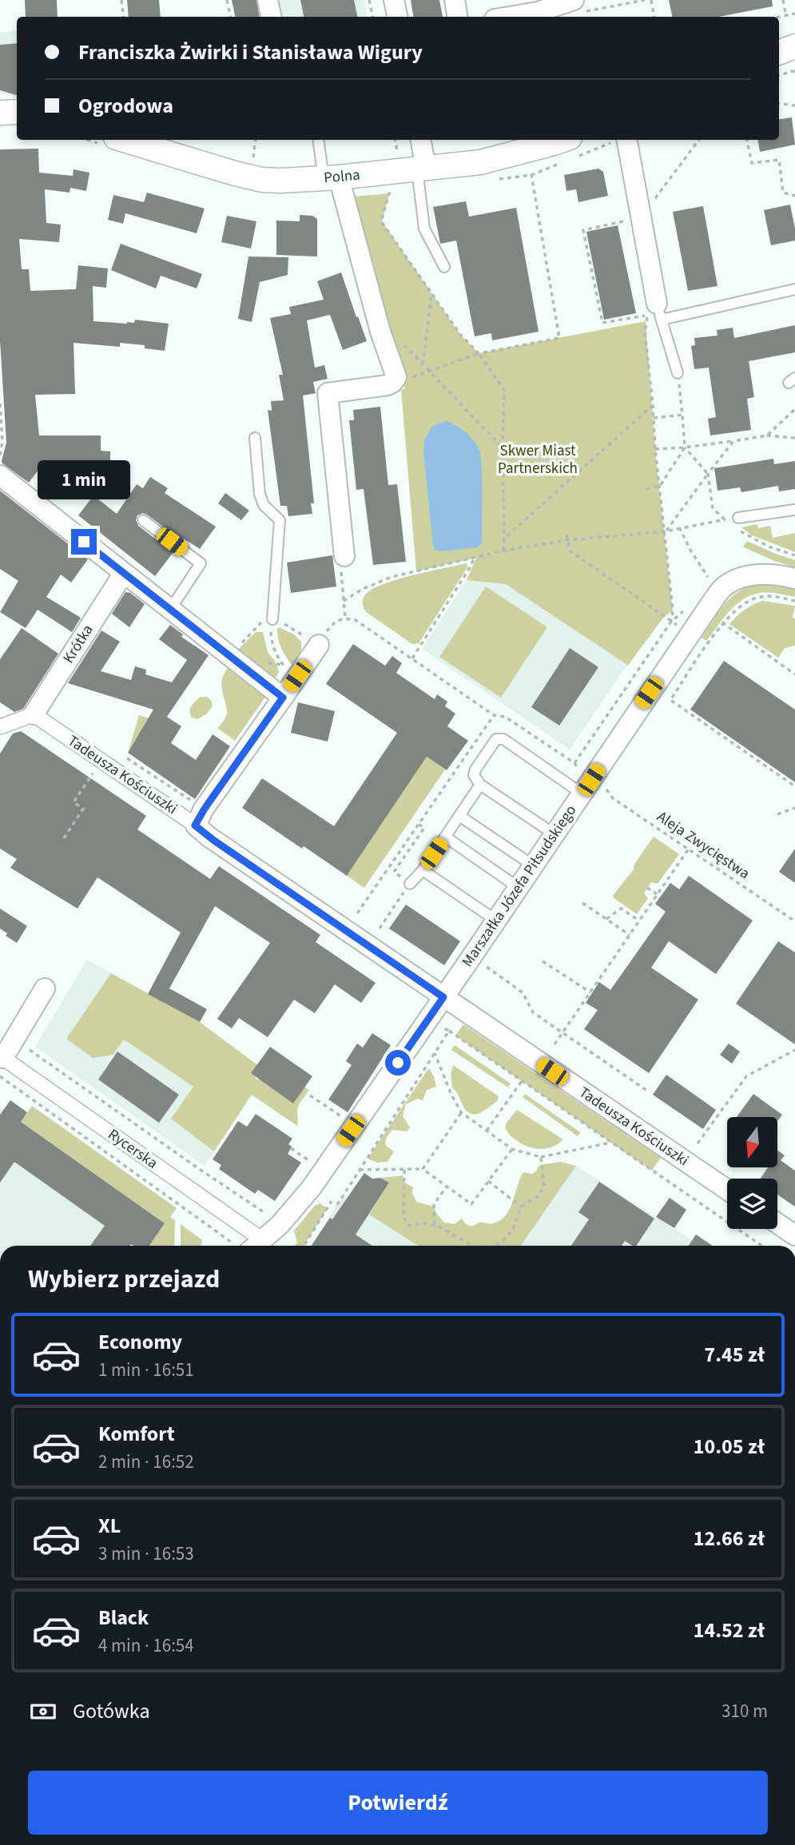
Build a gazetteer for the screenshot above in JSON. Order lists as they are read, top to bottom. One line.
{"streets":{"street":["Polna","Krótka","Tadeusza Kościuszki","Marszałka Józefa Piłsudskiego","Rycerska"],"path":["Aleja Zwycięstwa"]},"crossings":[["Krótka","Tadeusza Kościuszki"],["Tadeusza Kościuszki","Marszałka Józefa Piłsudskiego"],["Marszałka Józefa Piłsudskiego","Rycerska"]],"parks":["Skwer Miast Partnerskich"],"north":"bottom","page":{"banner":["Franciszka Żwirki i Stanisława Wigury","Ogrodowa"],"bubble":"1 min","heading":"Wybierz przejazd","list":[{"name":"Economy","note":"1 min · 16:51","value":"7.45 zł"},{"name":"Komfort","note":"2 min · 16:52","value":"10.05 zł"},{"name":"XL","note":"3 min · 16:53","value":"12.66 zł"},{"name":"Black","note":"4 min · 16:54","value":"14.52 zł"}],"pay":["Gotówka","310 m"],"buttons":"Potwierdź"}}
